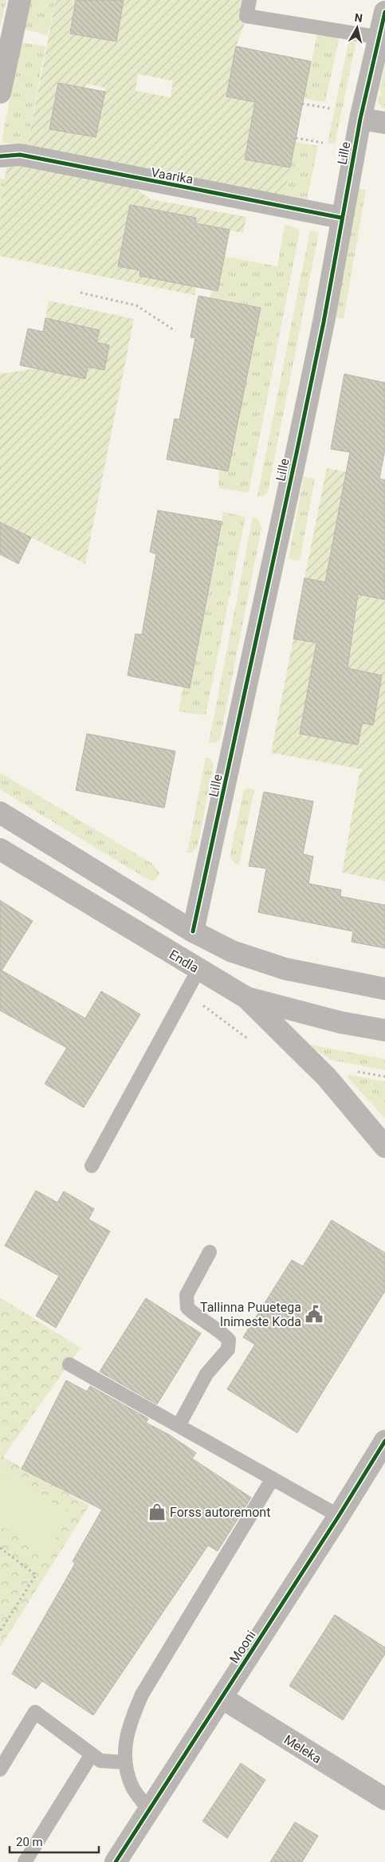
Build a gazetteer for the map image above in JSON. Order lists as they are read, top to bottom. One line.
{"streets":{"main road":["Endla"],"street":["Lille","Vaarika","Mooni","Meleka"]},"crossings":[["Lille","Vaarika"],["Mooni","Meleka"]],"places":{"public building":["Tallinna Puuetega Inimeste Koda"],"shop":["Forss autoremont"]},"scale_bar":"20 m","north":"top"}
